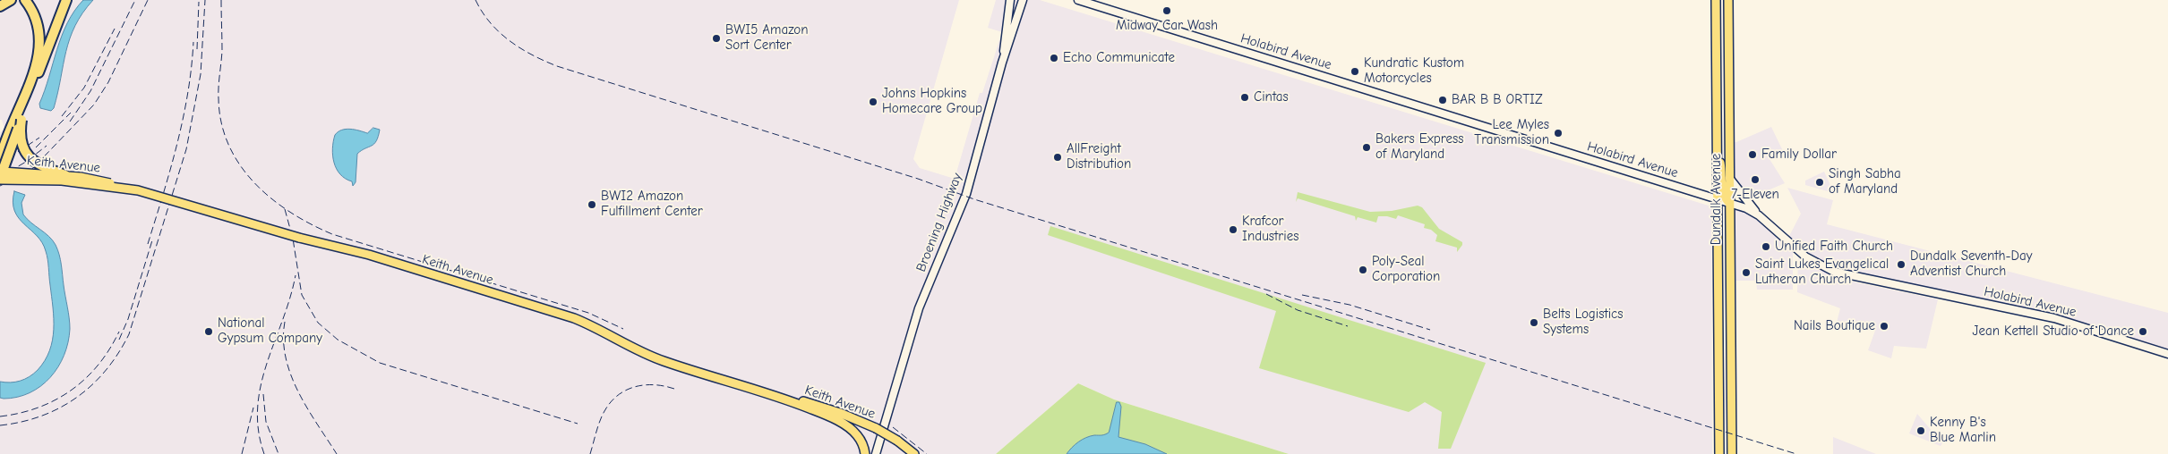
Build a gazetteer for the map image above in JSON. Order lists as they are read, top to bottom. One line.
{"streets":{"main road":["Holabird Avenue","Keith Avenue","Dundalk Avenue","Broening Highway"]},"crossings":[["Holabird Avenue","Dundalk Avenue"]],"places":["Midway Car Wash","BWI5 Amazon Sort Center","Echo Communicate","Kundratic Kustom Motorcycles","Cintas","BAR B B ORTIZ","Johns Hopkins Homecare Group","Lee Myles Transmission","Bakers Express of Maryland","Family Dollar","AllFreight Distribution","7-Eleven","Singh Sabha of Maryland","BWI2 Amazon Fulfillment Center","Krafcor Industries","Unified Faith Church","Dundalk Seventh-Day Adventist Church","Poly-Seal Corporation","Saint Lukes Evangelical Lutheran Church","Belts Logistics Systems","Nails Boutique","National Gypsum Company","Jean Kettell Studio of Dance","Kenny B's Blue Marlin"]}
